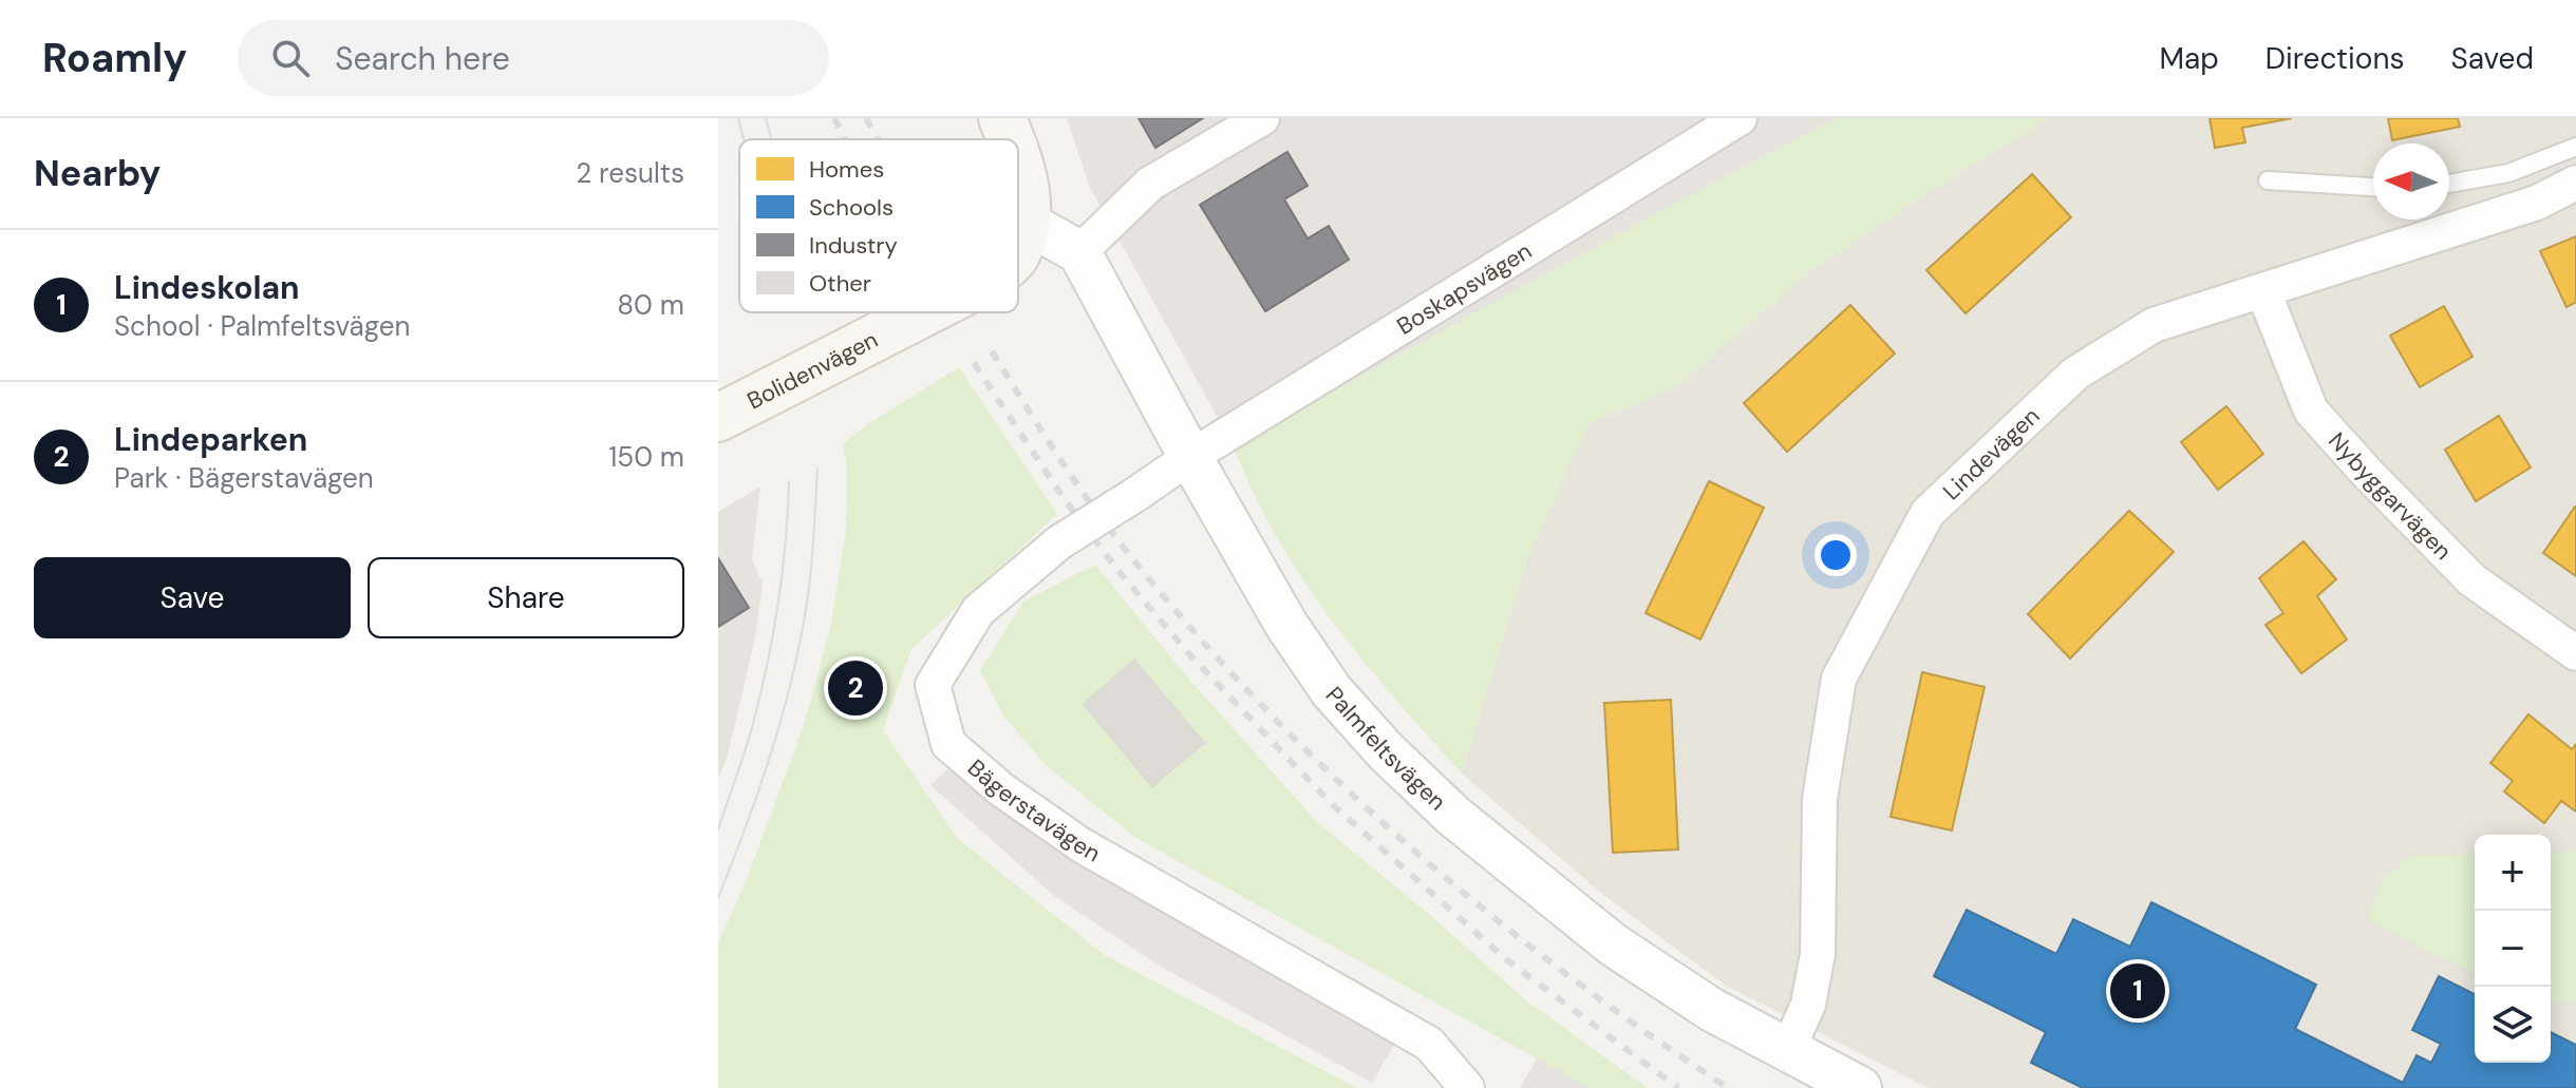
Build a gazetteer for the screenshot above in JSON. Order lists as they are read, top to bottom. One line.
{"streets":{"main road":["Bolidenvägen"],"street":["Boskapsvägen","Lindevägen","Nybyggarvägen","Palmfeltsvägen","Bägerstavägen"]},"crossings":[["Boskapsvägen","Palmfeltsvägen"],["Boskapsvägen","Bägerstavägen"],["Lindevägen","Nybyggarvägen"],["Lindevägen","Palmfeltsvägen"],["Palmfeltsvägen","Bägerstavägen"]],"legend":["Homes","Schools","Industry","Other"],"north":"left","page":{"header":"Roamly","search":"Search here","nav":["Map","Directions","Saved"],"heading":["Nearby","2 results"],"list":[{"mark":"1","name":"Lindeskolan","note":"School · Palmfeltsvägen","value":"80 m"},{"mark":"2","name":"Lindeparken","note":"Park · Bägerstavägen","value":"150 m"}],"buttons":["Save","Share"],"pins":["2","1"],"map_buttons":["+","−"]}}
